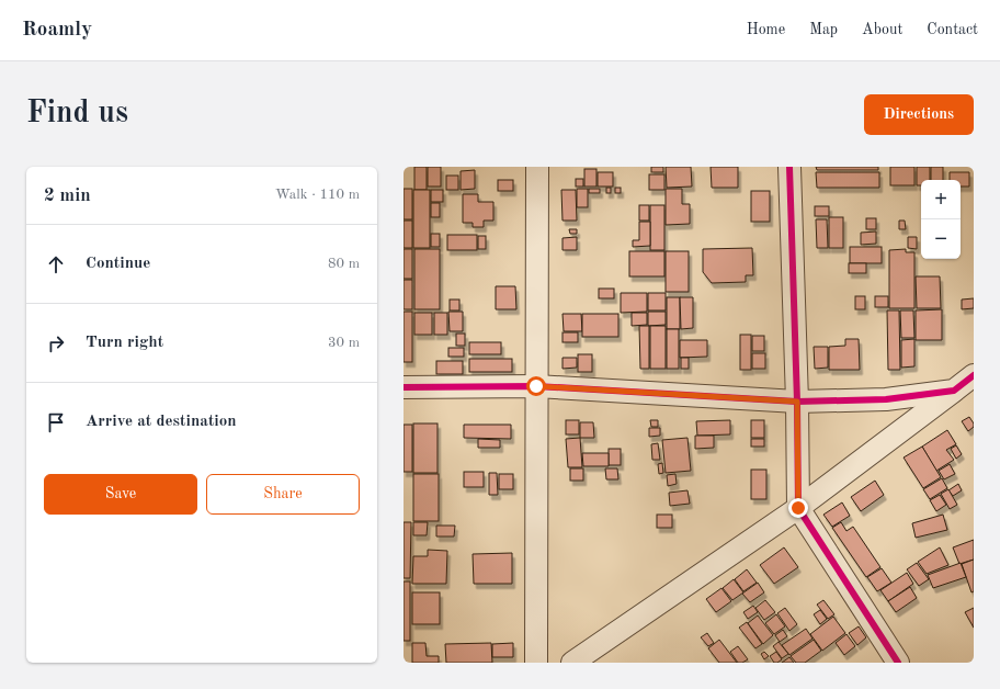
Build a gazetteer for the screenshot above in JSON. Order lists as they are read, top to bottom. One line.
{"page":{"header":"Roamly","nav":["Home","Map","About","Contact"],"buttons":["Directions",["Save","Share"]],"title":"Find us","heading":["2 min","Walk · 110 m"],"map_buttons":["+","−"],"list":[["Continue","80 m"],["Turn right","30 m"],"Arrive at destination"]}}
